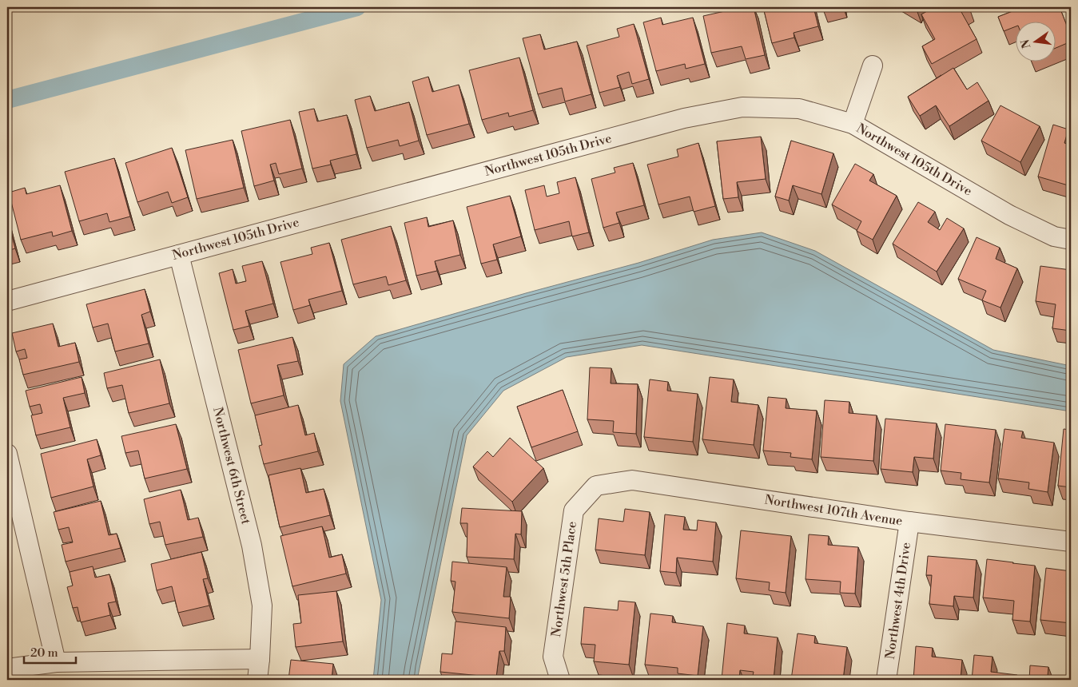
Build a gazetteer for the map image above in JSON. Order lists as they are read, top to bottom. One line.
{"streets":{"street":["Northwest 105th Drive","Northwest 6th Street","Northwest 107th Avenue","Northwest 5th Place","Northwest 4th Drive"]},"crossings":[["Northwest 105th Drive","Northwest 6th Street"],["Northwest 107th Avenue","Northwest 5th Place"],["Northwest 107th Avenue","Northwest 4th Drive"]],"scale_bar":"20 m","north":"left"}
